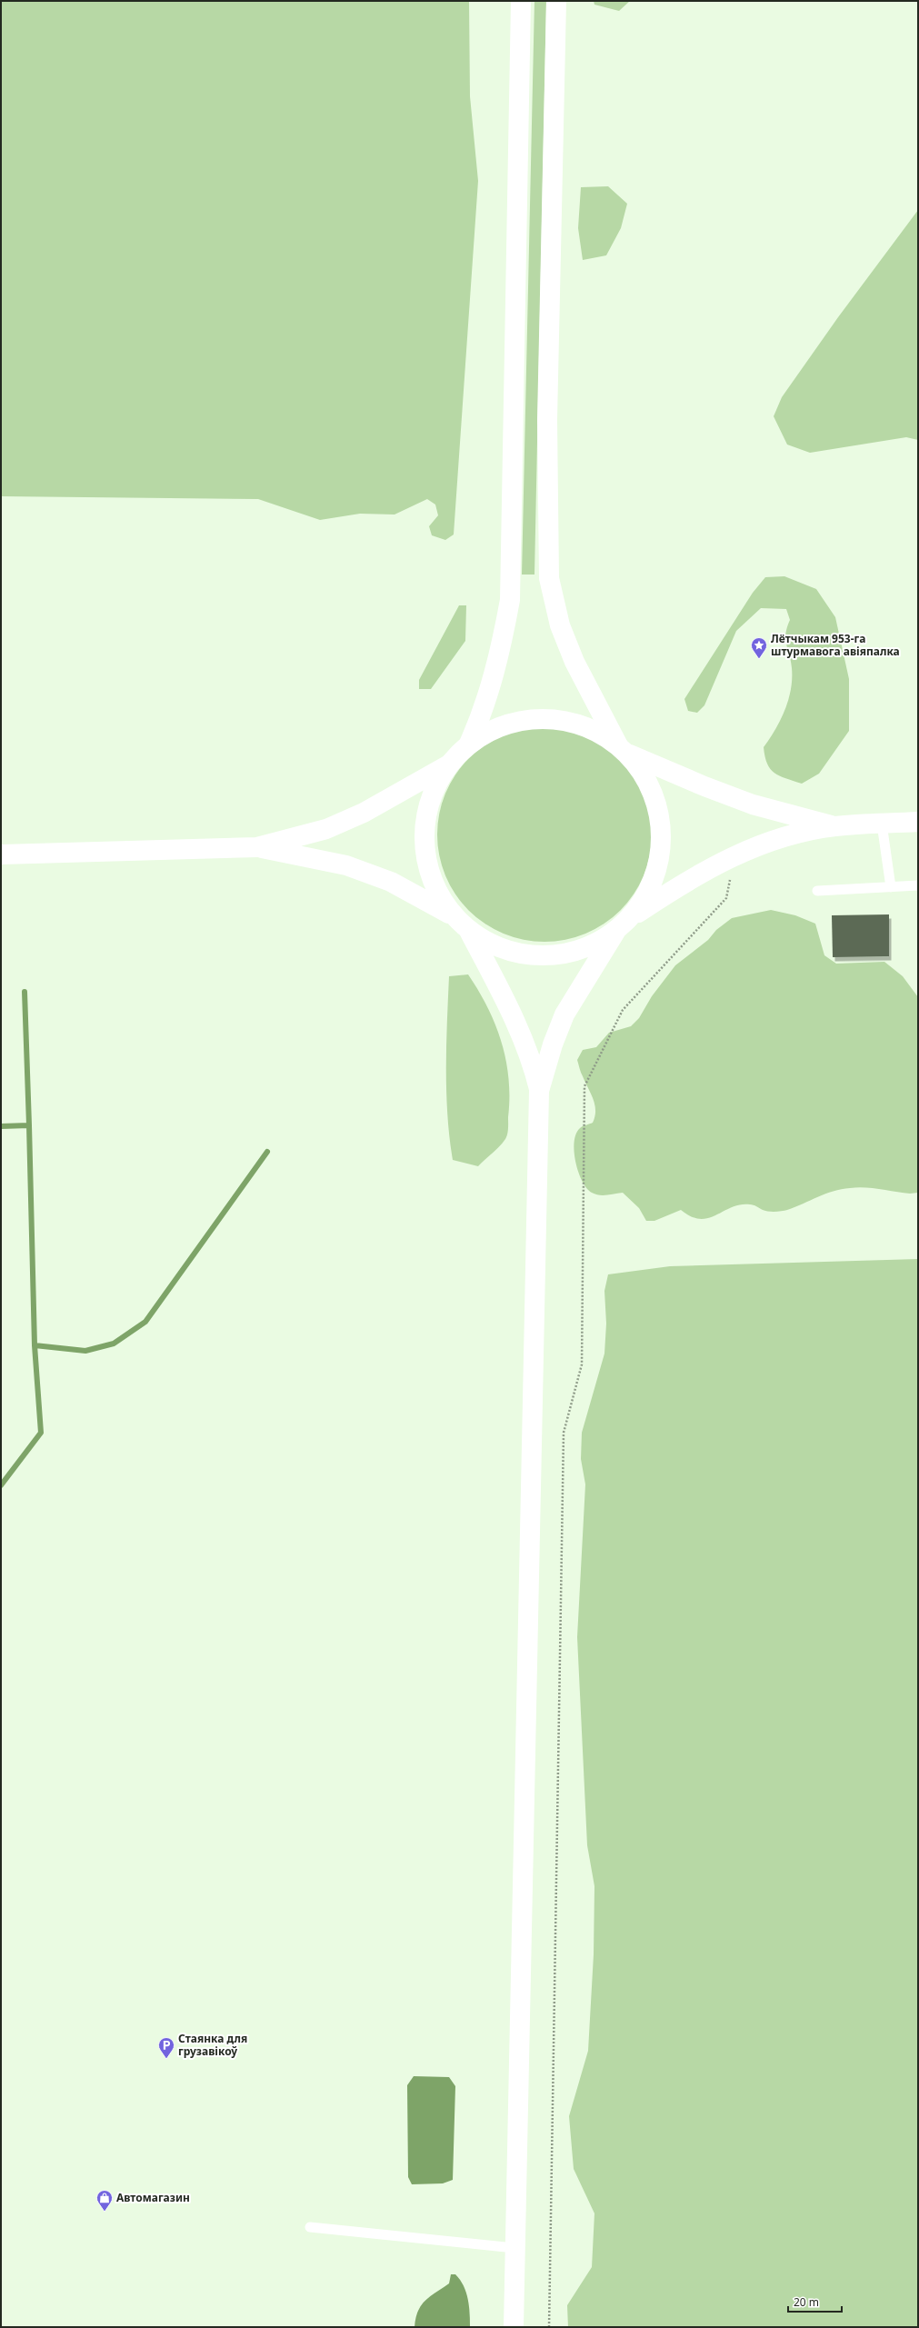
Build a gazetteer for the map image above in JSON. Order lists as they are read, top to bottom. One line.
{"places":{"place":["Лётчыкам 953-га штурмавога авіяпалка"],"parking":["Стаянка для грузавікоў"],"shop":["Автомагазин"]},"scale_bar":"20 m"}
